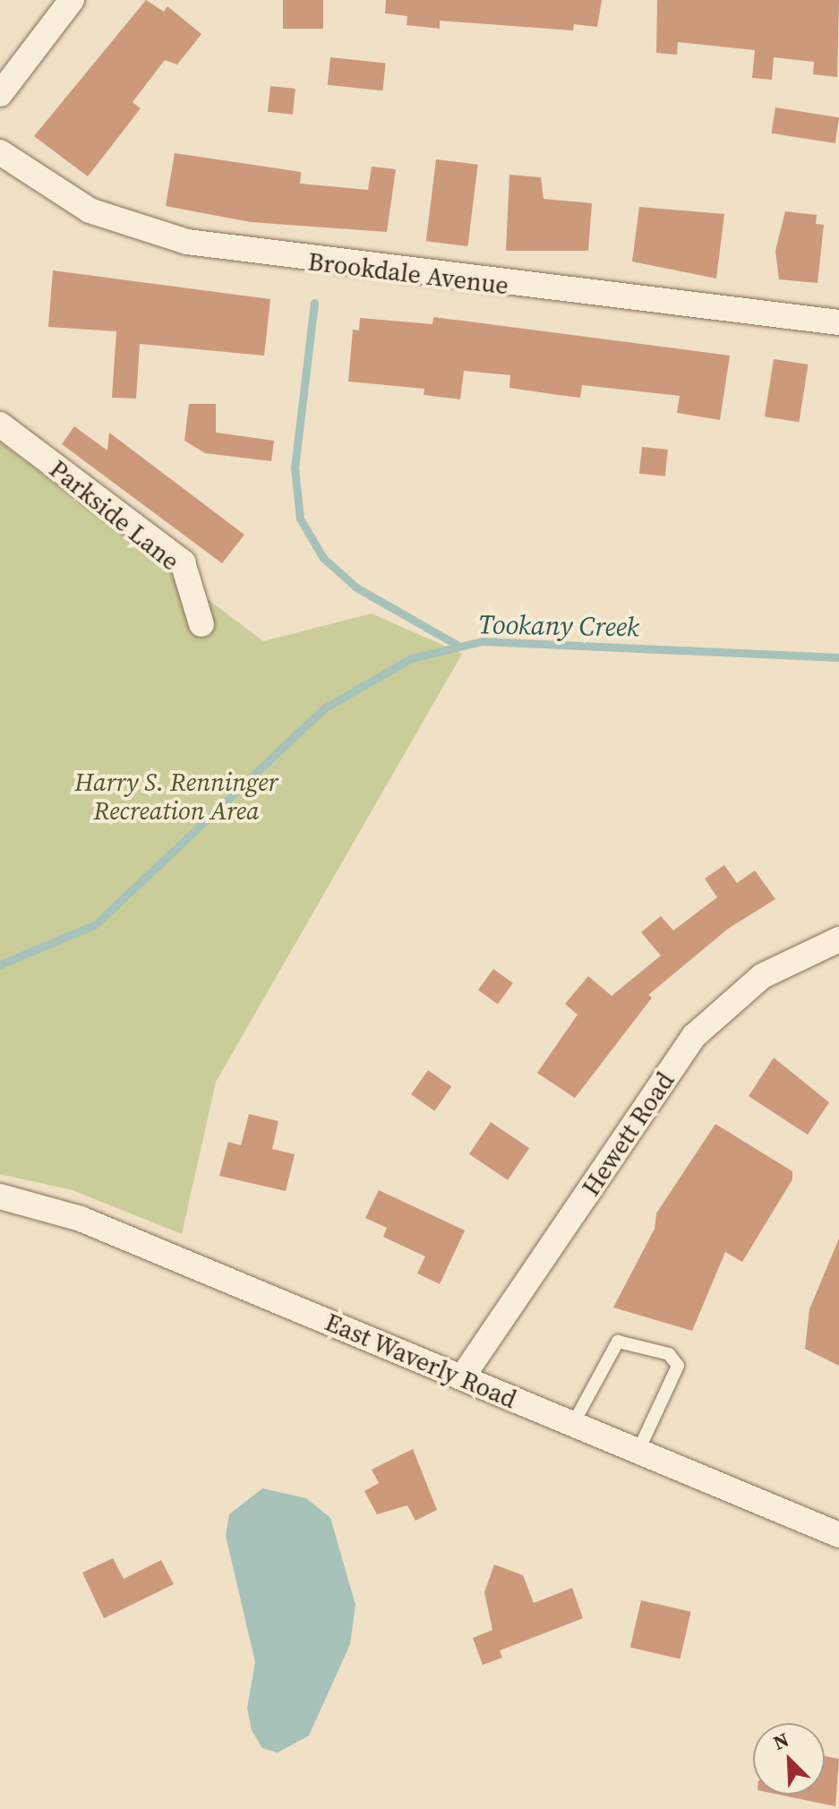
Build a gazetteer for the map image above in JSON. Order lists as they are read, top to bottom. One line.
{"streets":{"street":["Brookdale Avenue","Parkside Lane","Hewett Road","East Waverly Road"]},"crossings":[["Hewett Road","East Waverly Road"]],"water":["Tookany Creek"],"parks":["Harry S. Renninger Recreation Area"],"north":"top left"}
